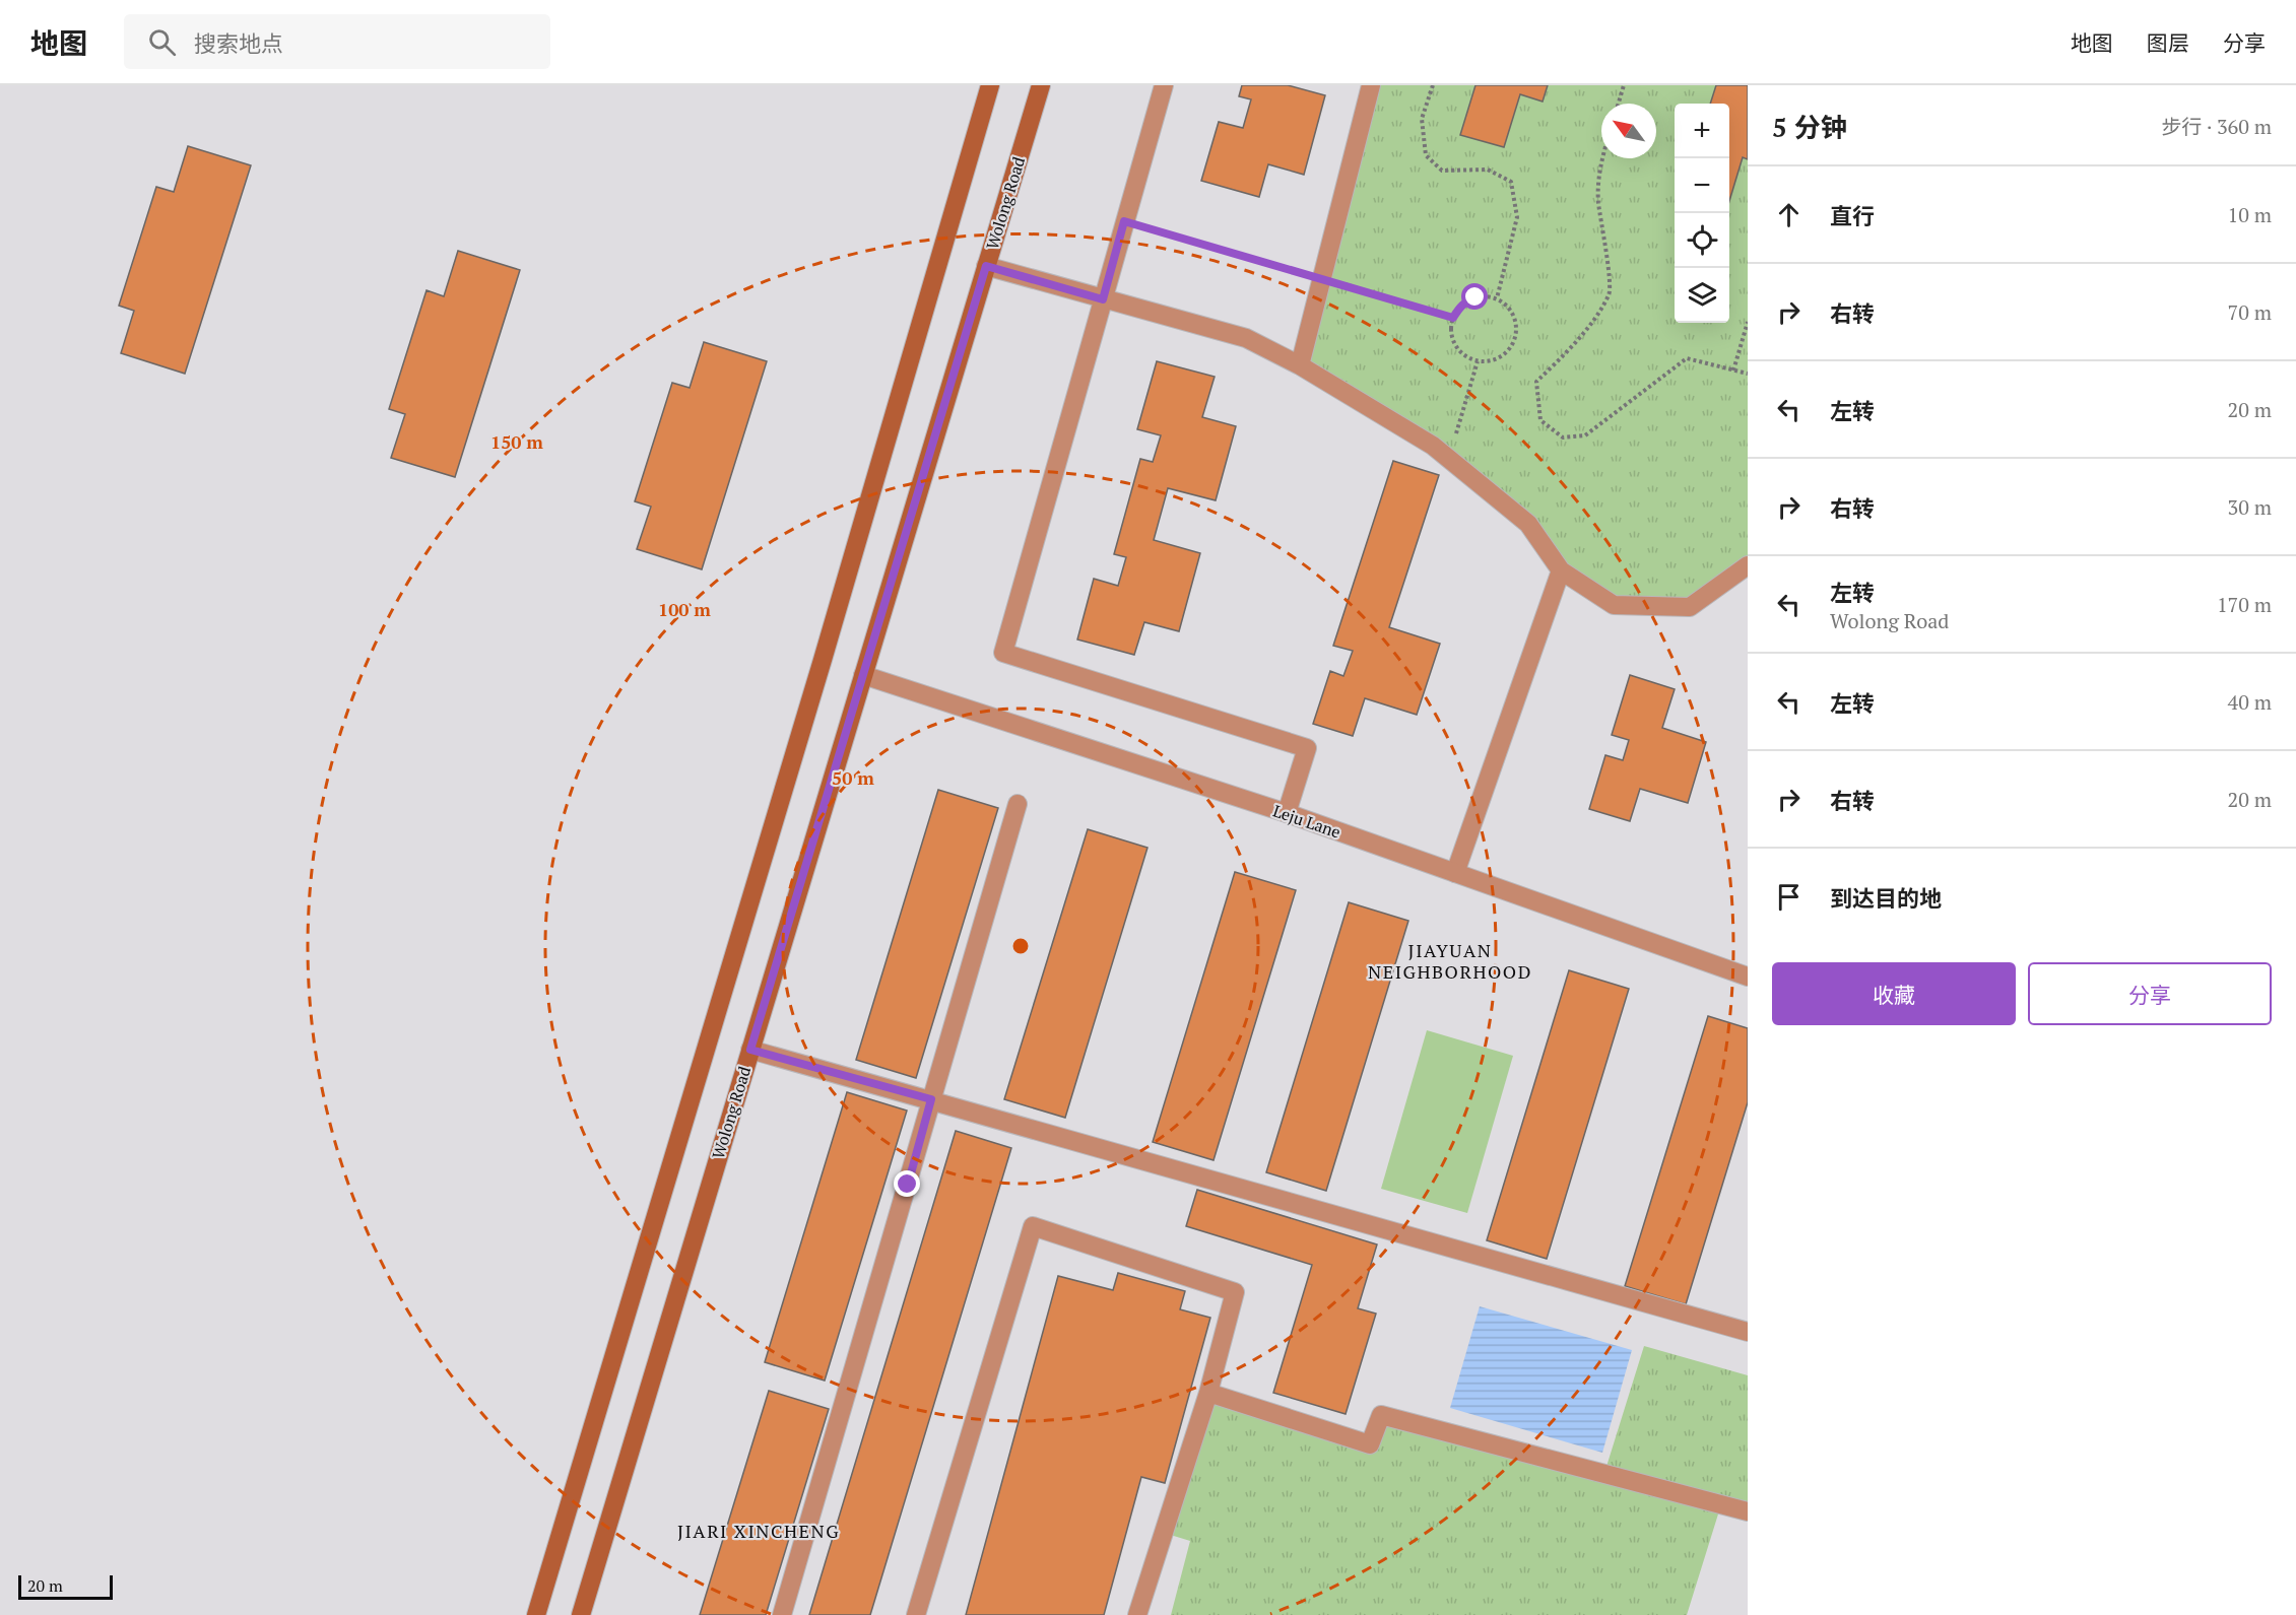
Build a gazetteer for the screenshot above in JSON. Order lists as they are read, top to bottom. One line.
{"streets":{"main road":["Wolong Road"],"street":["Leju Lane"]},"crossings":[["Wolong Road","Leju Lane"]],"districts":["JIAYUAN NEIGHBORHOOD","JIARI XINCHENG"],"scale_bar":"20 m","north":"top left","page":{"header":"地图","search":"搜索地点","nav":["地图","图层","分享"],"heading":["5 分钟","步行 · 360 m"],"map_buttons":["+","−"],"list":[["直行","10 m"],["右转","70 m"],["左转","20 m"],["右转","30 m"],["左转","Wolong Road","170 m"],["左转","40 m"],["右转","20 m"],"到达目的地"],"buttons":["收藏","分享"],"scale":"20 m"},"rings":["150 m","100 m","50 m"]}
